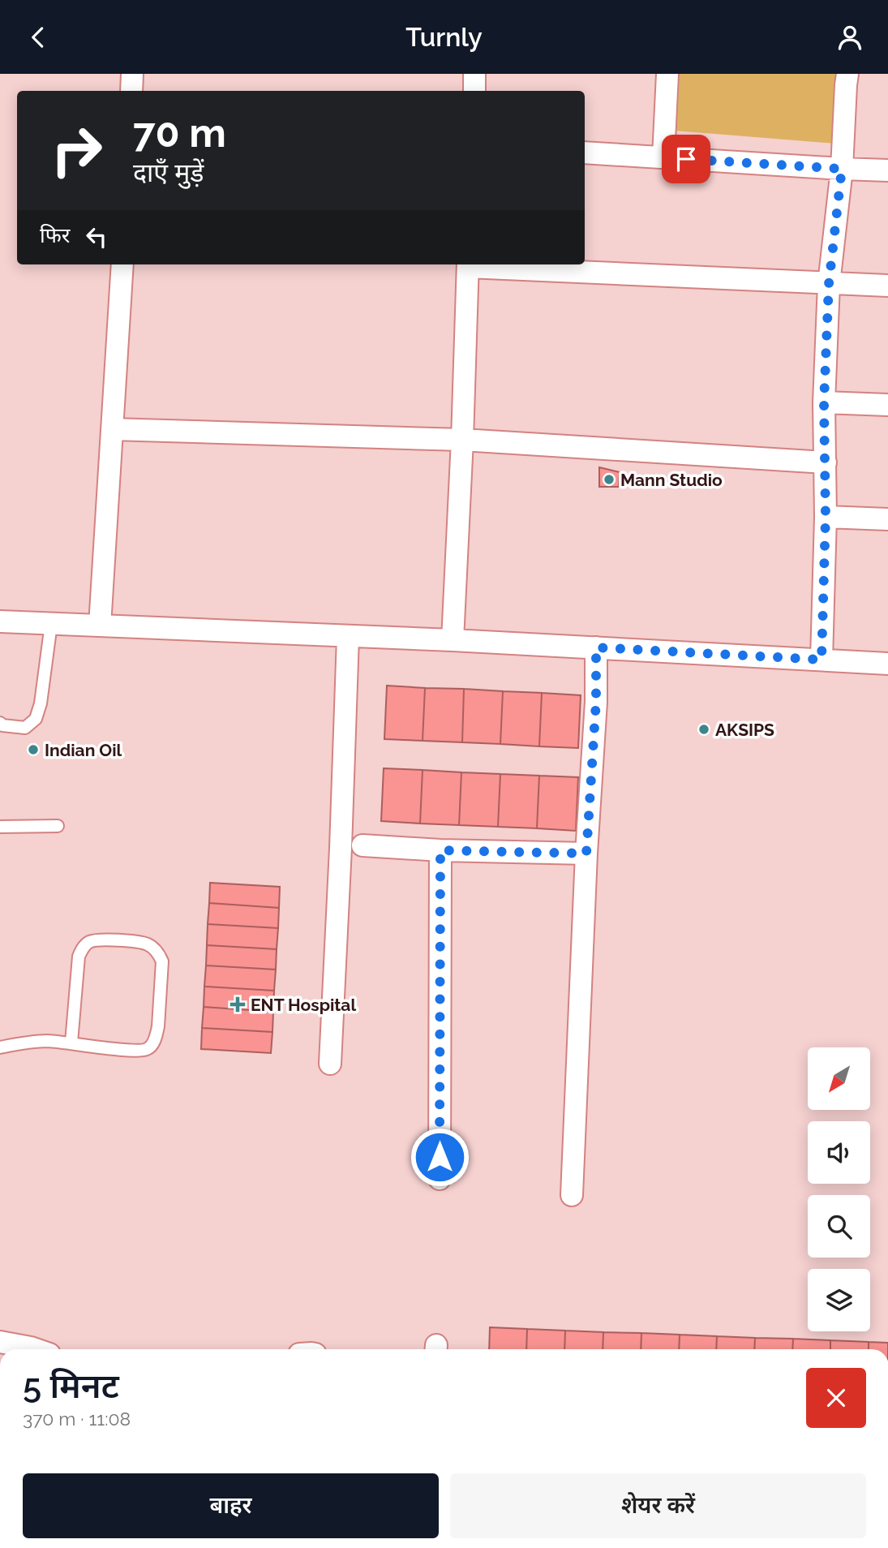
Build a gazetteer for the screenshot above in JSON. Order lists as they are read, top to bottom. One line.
{"places":{"other":["Mann Studio","AKSIPS","Indian Oil"],"health":["ENT Hospital"]},"north":"bottom left","page":{"header":"Turnly","turn":["70 m","दाएँ मुड़ें"],"then":"फिर","heading":["5 मिनट","370 m · 11:08"],"buttons":["बाहर","शेयर करें"]}}
